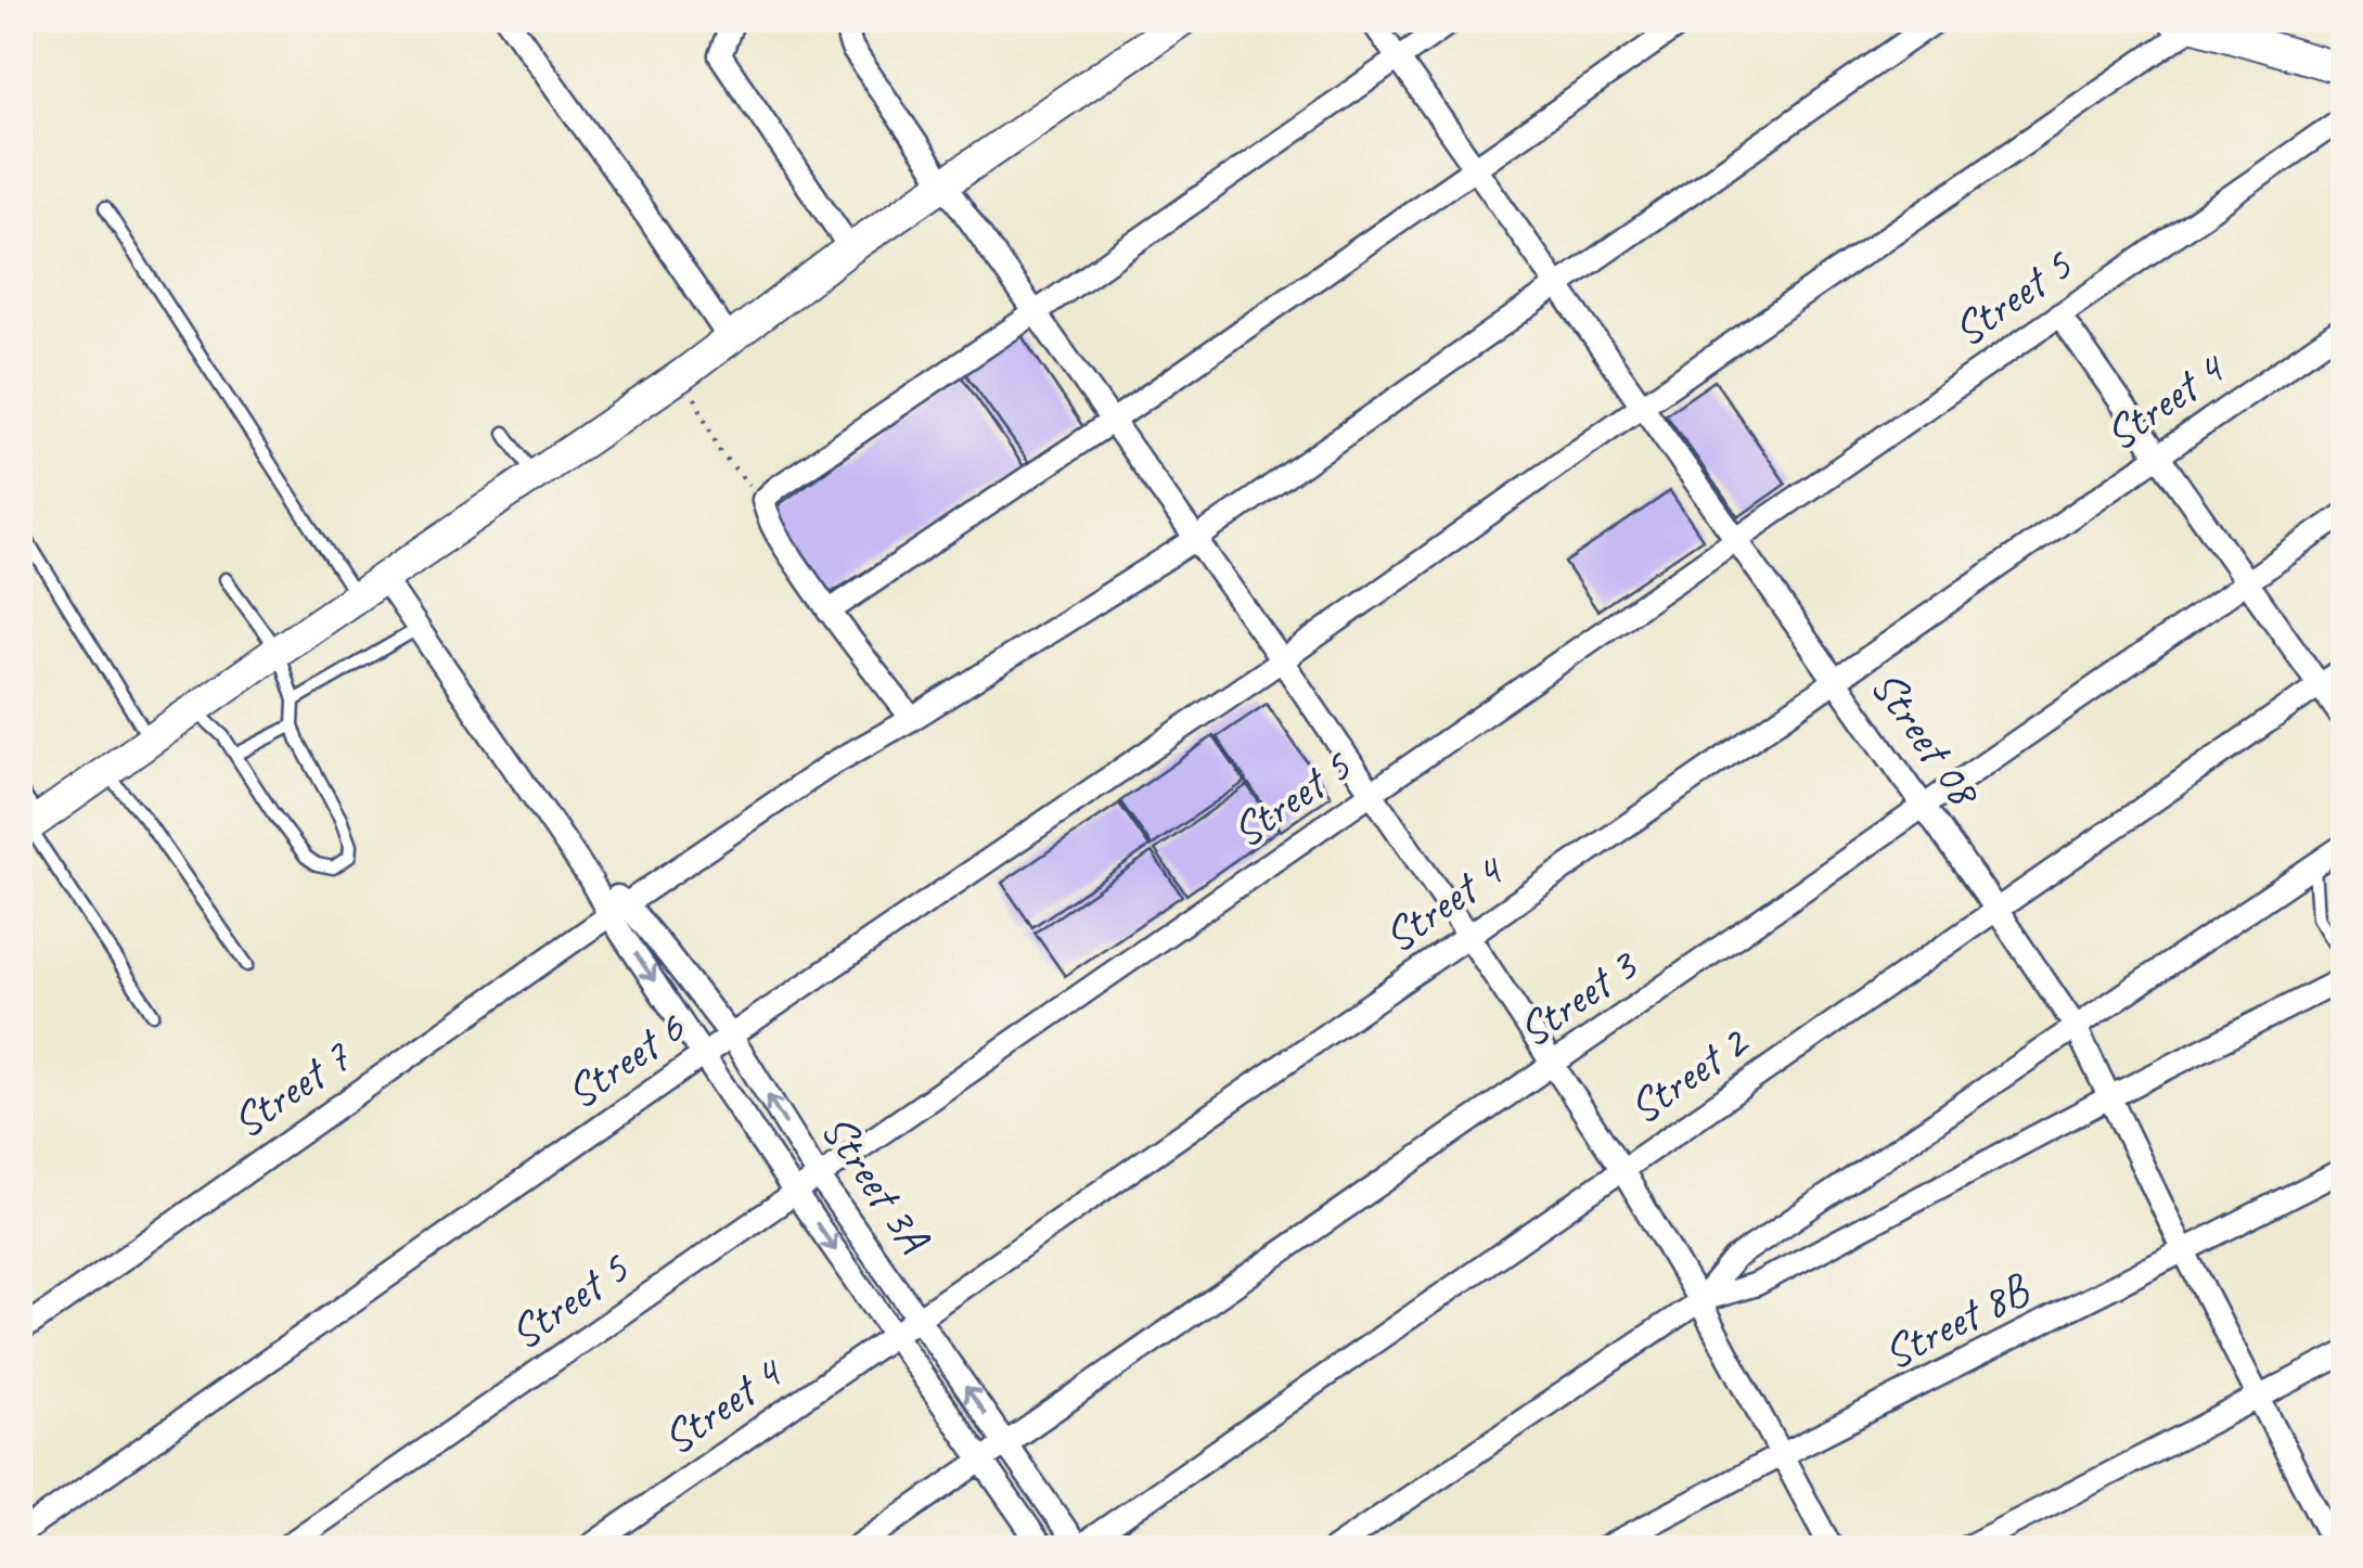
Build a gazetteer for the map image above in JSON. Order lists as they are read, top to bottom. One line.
{"streets":{"street":["Street 5","Street 4","Street 08","Street 3","Street 6","Street 2","Street 7","Street 3A","Street 8B"]},"crossings":[["Street 5","Street 08"],["Street 5","Street 3A"],["Street 4","Street 08"],["Street 4","Street 3A"],["Street 08","Street 3"],["Street 08","Street 6"],["Street 08","Street 2"],["Street 08","Street 7"],["Street 08","Street 8B"],["Street 3","Street 3A"],["Street 6","Street 3A"],["Street 2","Street 3A"],["Street 7","Street 3A"]]}
